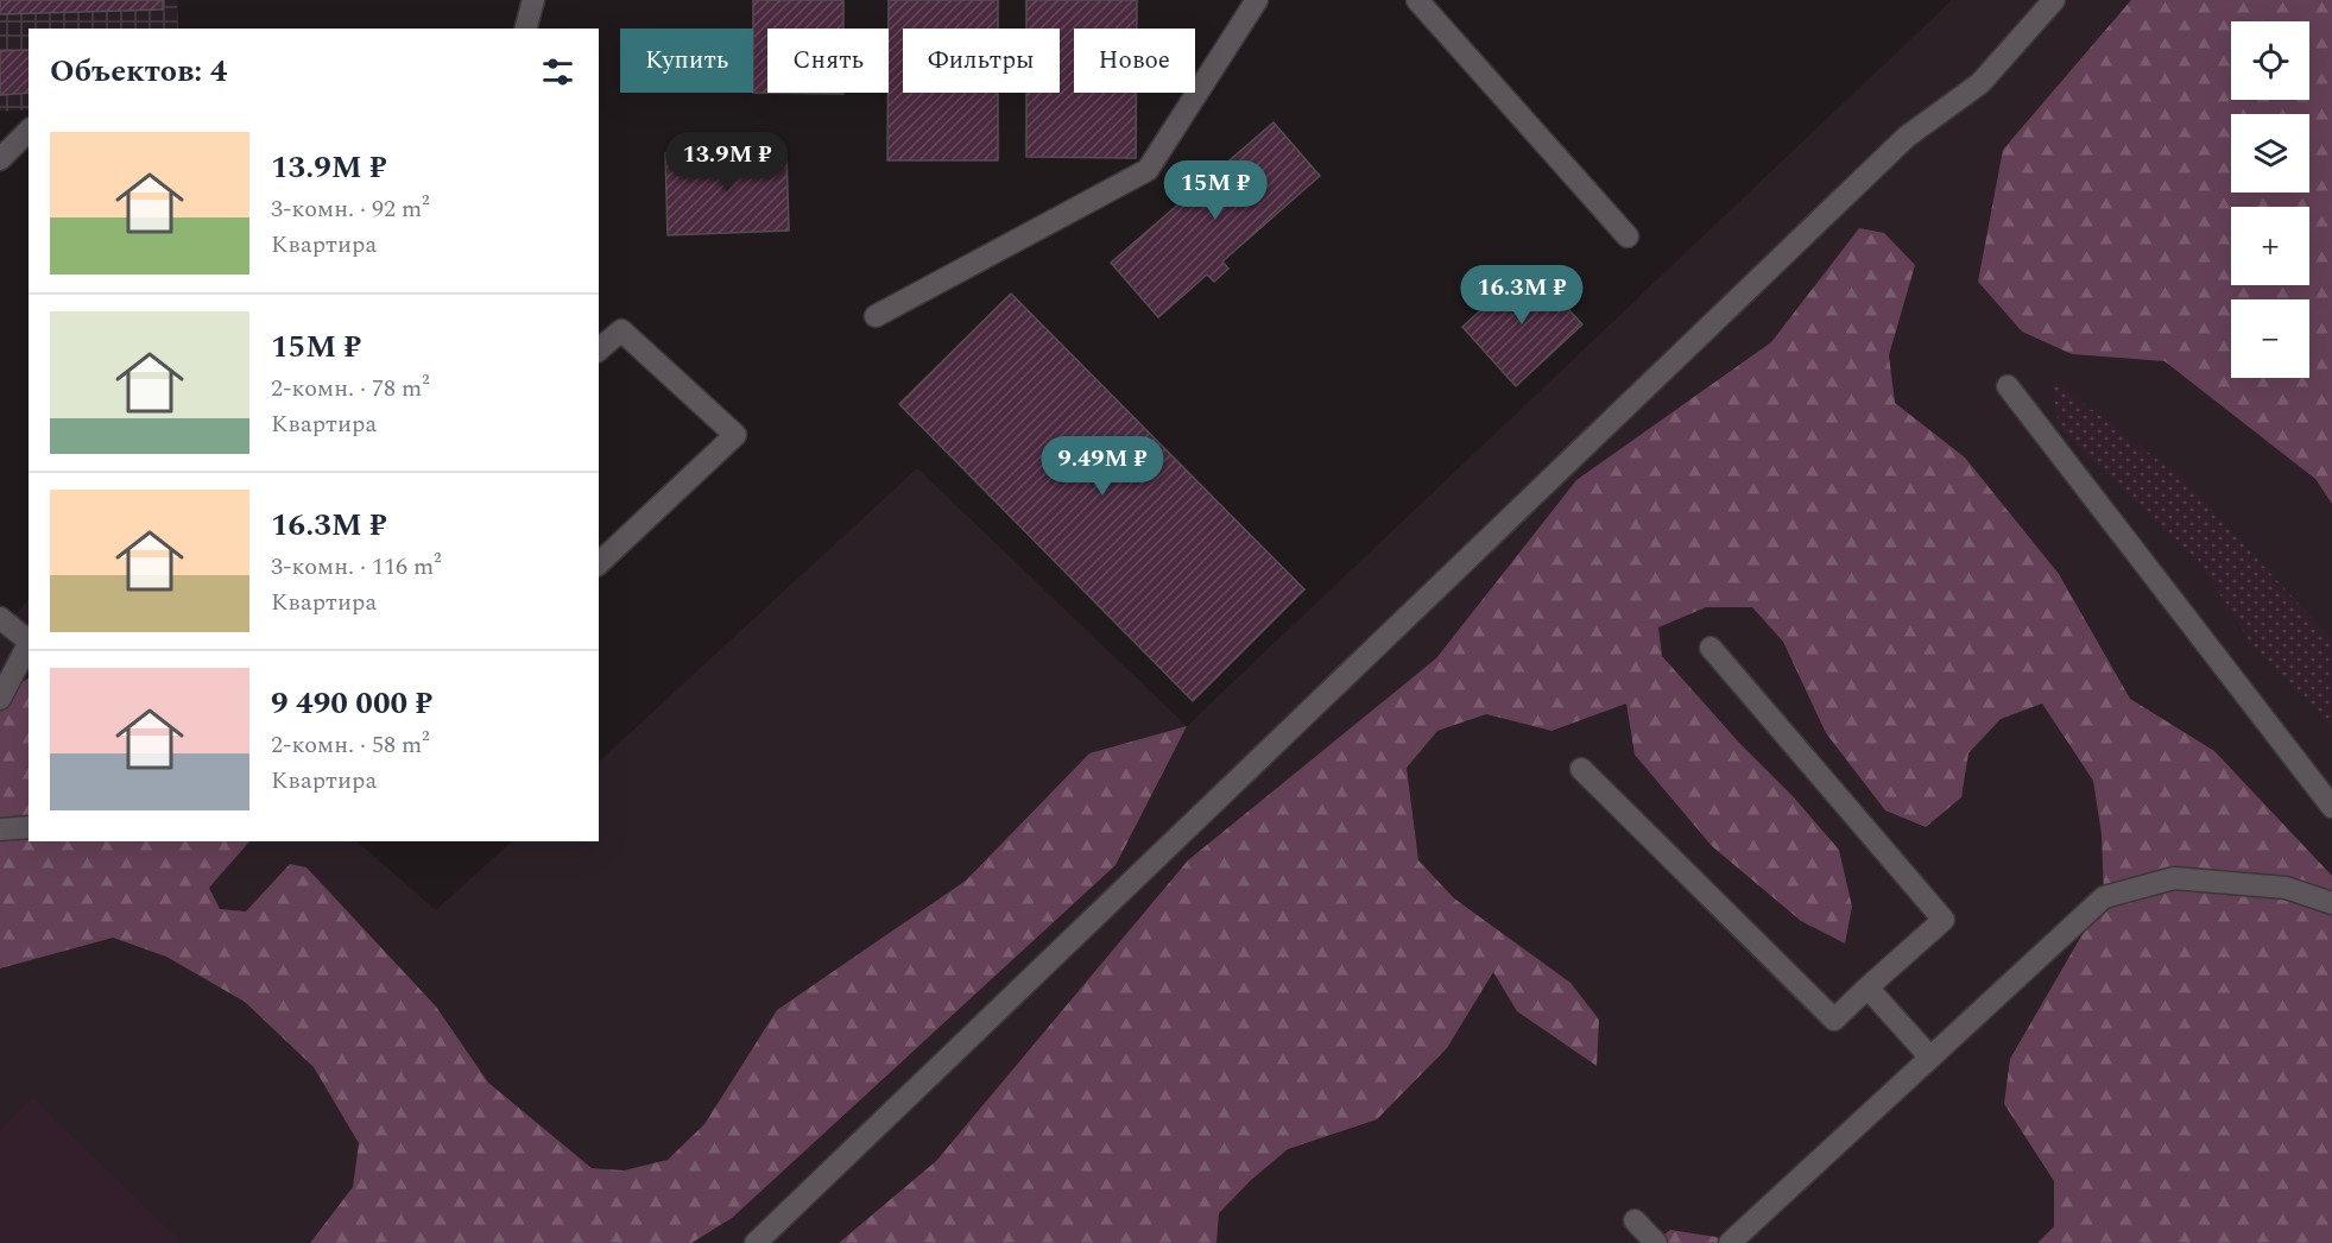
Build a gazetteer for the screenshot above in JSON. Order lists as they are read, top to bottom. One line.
{"page":{"map_buttons":["+","−"],"chip":["Купить","Снять","Фильтры","Новое"],"heading":"Объектов: 4","list":[{"name":"13.9M ₽","note":"3-комн. · 92 m² · Квартира"},{"name":"15M ₽","note":"2-комн. · 78 m² · Квартира"},{"name":"16.3M ₽","note":"3-комн. · 116 m² · Квартира"},{"name":"9 490 000 ₽","note":"2-комн. · 58 m² · Квартира"}],"price":["13.9M ₽","15M ₽","16.3M ₽","9.49M ₽"]}}
